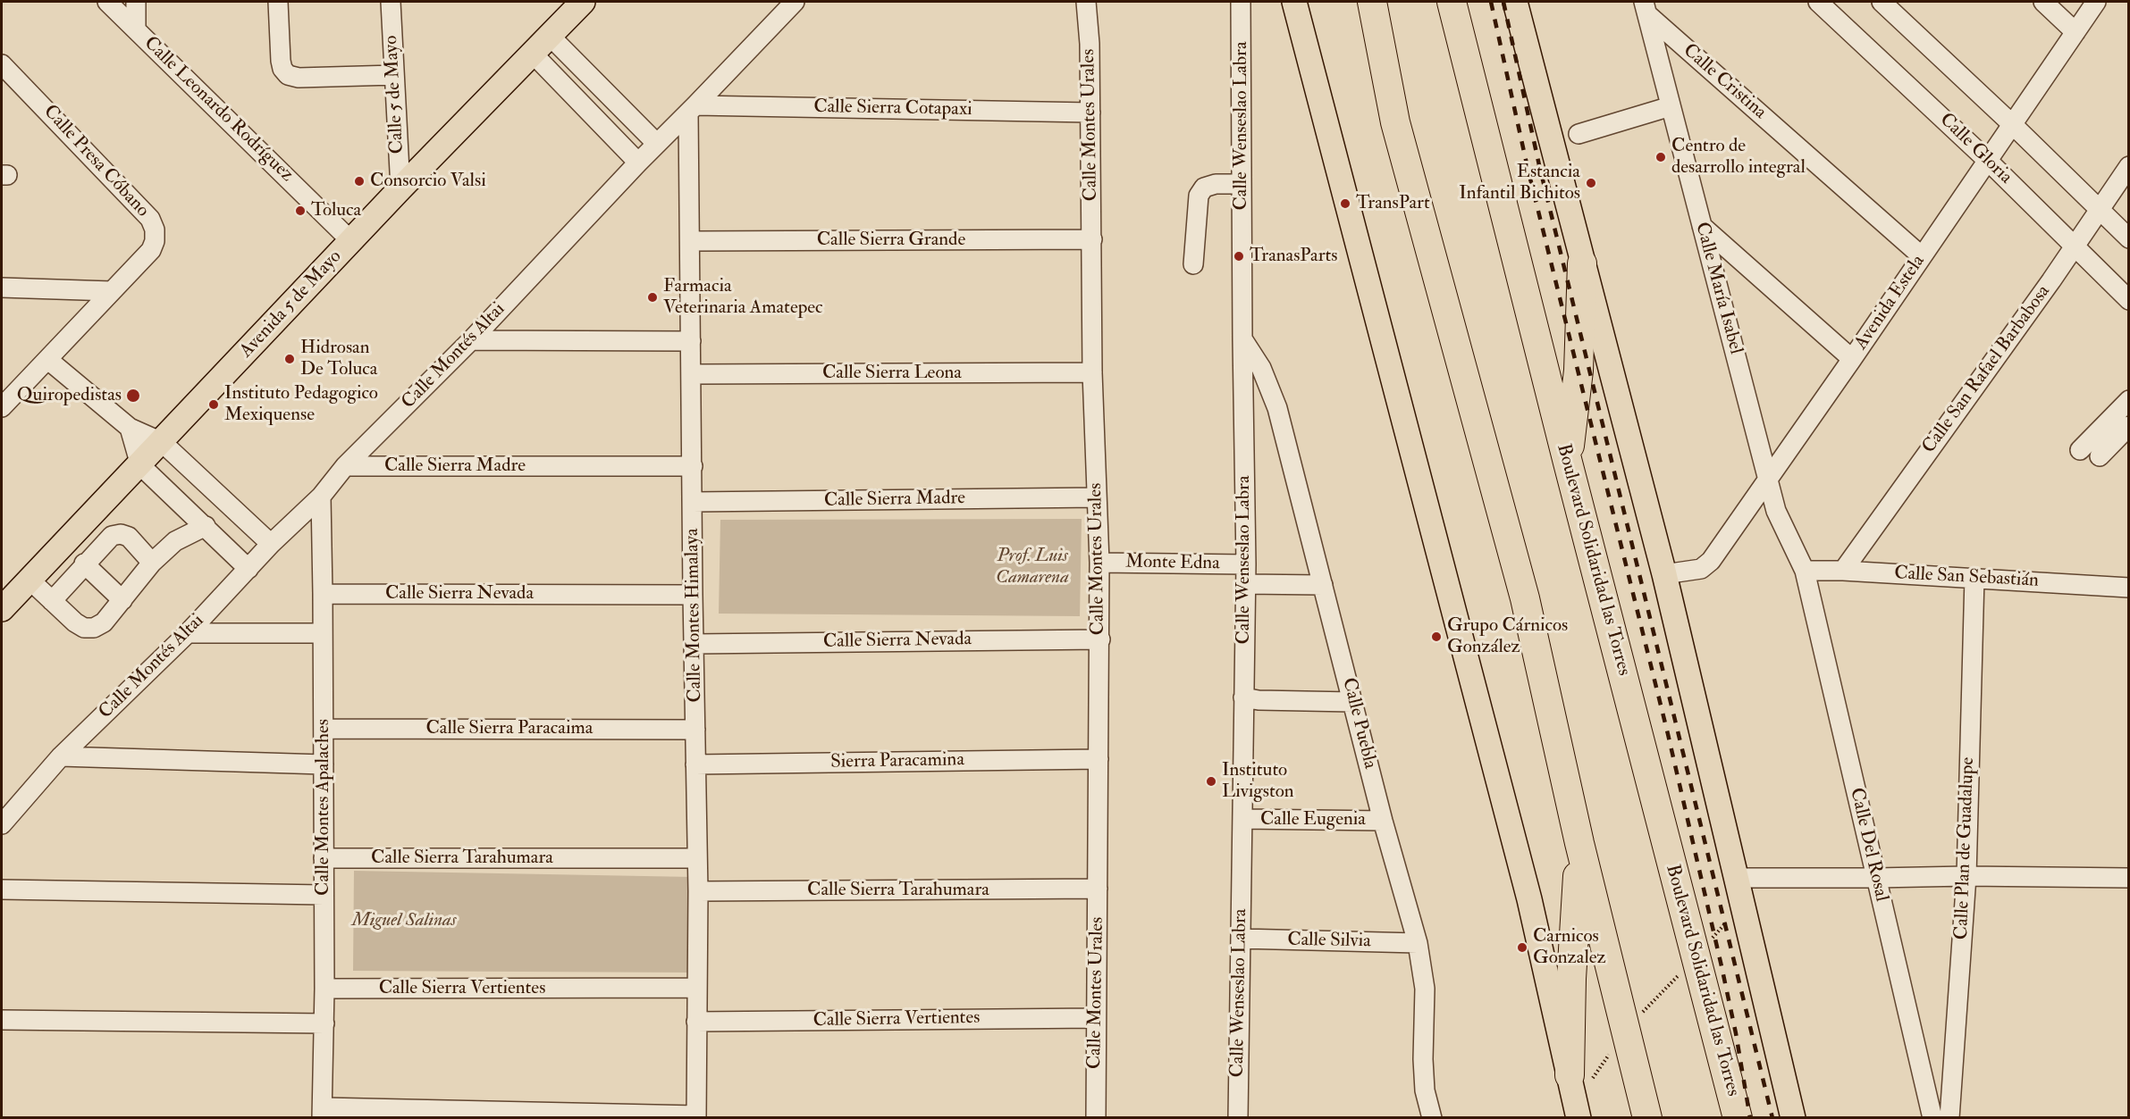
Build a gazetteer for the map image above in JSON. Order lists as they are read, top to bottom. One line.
{"streets":{"highway":["Boulevard Solidaridad las Torres"],"main road":["Avenida 5 de Mayo"],"street":["Calle Cristina","Calle 5 de Mayo","Calle Sierra Cotapaxi","Calle Leonardo Rodríguez","Calle Montes Urales","Calle Wenseslao Labra","Calle Gloria","Calle Presa Cóbano","Calle Sierra Grande","Calle María Isabel","Avenida Estela","Calle Montés Altai","Calle San Rafael Barbabosa","Calle Sierra Leona","Calle Sierra Madre","Monte Edna","Calle San Sebastián","Calle Sierra Nevada","Calle Montes Himalaya","Calle Puebla","Calle Sierra Paracaima","Sierra Paracamina","Calle Montes Apalaches","Calle Eugenia","Calle Del Rosal","Calle Plan de Guadalupe","Calle Sierra Tarahumara","Calle Silvia","Calle Sierra Vertientes"]},"crossings":[["Calle Cristina","Calle María Isabel"],["Calle Cristina","Avenida Estela"],["Calle 5 de Mayo","Avenida 5 de Mayo"],["Calle Sierra Cotapaxi","Calle Montes Urales"],["Calle Sierra Cotapaxi","Calle Montés Altai"],["Calle Sierra Cotapaxi","Calle Montes Himalaya"],["Calle Leonardo Rodríguez","Avenida 5 de Mayo"],["Calle Montes Urales","Calle Sierra Grande"],["Calle Montes Urales","Calle Sierra Leona"],["Calle Montes Urales","Calle Sierra Madre"],["Calle Montes Urales","Monte Edna"],["Calle Montes Urales","Calle Sierra Nevada"],["Calle Montes Urales","Sierra Paracamina"],["Calle Montes Urales","Calle Sierra Tarahumara"],["Calle Montes Urales","Calle Sierra Vertientes"],["Calle Wenseslao Labra","Monte Edna"],["Calle Wenseslao Labra","Calle Puebla"],["Calle Wenseslao Labra","Calle Eugenia"],["Calle Wenseslao Labra","Calle Silvia"],["Calle Gloria","Avenida Estela"],["Calle Gloria","Calle San Rafael Barbabosa"],["Calle Sierra Grande","Calle Montes Himalaya"],["Calle María Isabel","Avenida Estela"],["Calle María Isabel","Calle San Sebastián"],["Calle María Isabel","Calle Del Rosal"],["Calle Montés Altai","Calle Sierra Madre"],["Calle Montés Altai","Calle Montes Himalaya"],["Calle Montés Altai","Calle Montes Apalaches"],["Calle San Rafael Barbabosa","Calle San Sebastián"],["Calle Sierra Leona","Calle Montes Himalaya"],["Calle Sierra Madre","Calle Montes Himalaya"],["Calle San Sebastián","Calle Del Rosal"],["Calle San Sebastián","Calle Plan de Guadalupe"],["Calle Sierra Nevada","Calle Montes Himalaya"],["Calle Sierra Nevada","Calle Montes Apalaches"],["Calle Montes Himalaya","Calle Sierra Paracaima"],["Calle Montes Himalaya","Sierra Paracamina"],["Calle Montes Himalaya","Calle Sierra Tarahumara"],["Calle Montes Himalaya","Calle Sierra Vertientes"],["Calle Puebla","Calle Eugenia"],["Calle Puebla","Calle Silvia"],["Calle Sierra Paracaima","Calle Montes Apalaches"],["Calle Montes Apalaches","Calle Sierra Tarahumara"],["Calle Montes Apalaches","Calle Sierra Vertientes"]],"parks":["Prof. Luis Camarena","Miguel Salinas"],"places":["Centro de desarrollo integral","Consorcio Valsi","Estancia Infantil Bichitos","TransPart","Toluca","TranasParts","Farmacia Veterinaria Amatepec","Hidrosan De Toluca","Quiropedistas","Instituto Pedagogico Mexiquense","Grupo Cárnicos González","Instituto Livigston","Carnicos Gonzalez"]}
